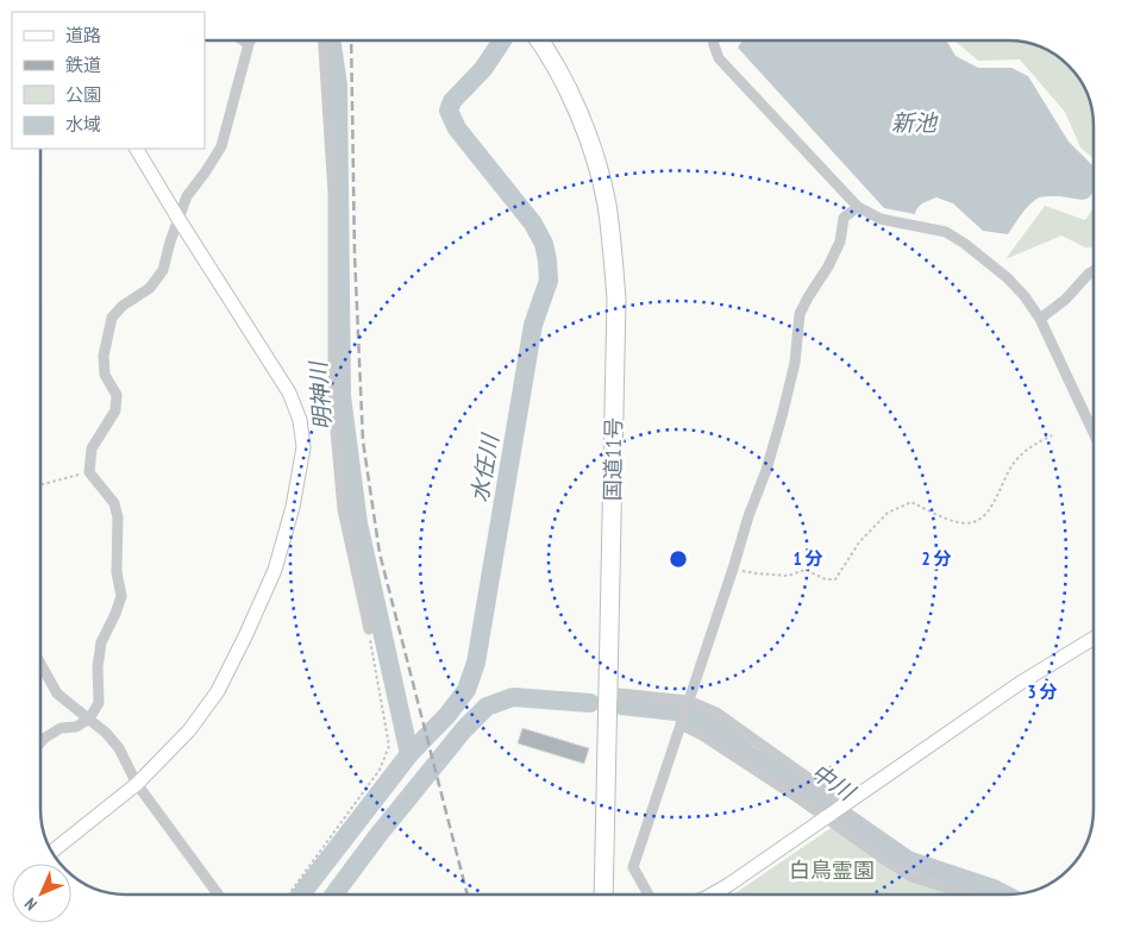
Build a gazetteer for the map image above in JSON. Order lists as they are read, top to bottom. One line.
{"streets":{"highway":["国道11号"]},"water":["新池","明神川","水任川","中川"],"parks":["白鳥霊園"],"legend":["道路","鉄道","公園","水域"],"north":"bottom left","rings":["1 分","2 分","3 分"]}
